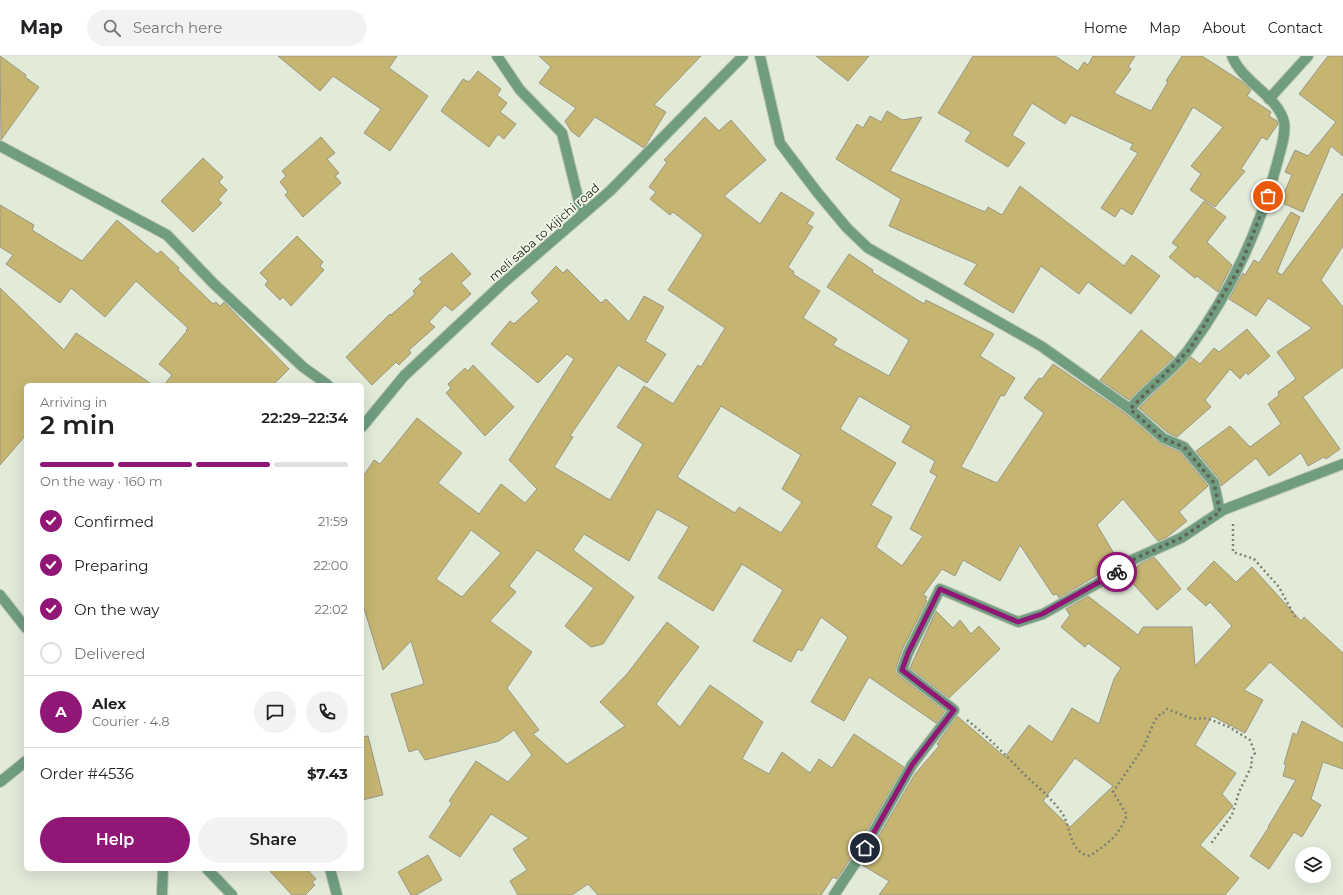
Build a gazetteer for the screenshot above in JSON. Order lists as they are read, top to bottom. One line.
{"streets":{"street":["meli saba to kijichi road"]},"page":{"header":"Map","search":"Search here","nav":["Home","Map","About","Contact"],"heading":["2 min","Arriving in","22:29–22:34"],"panel":["Alex","Courier · 4.8","Order #4536","$7.43"],"bar":"On the way · 160 m","list":[["Confirmed","21:59"],["Preparing","22:00"],["On the way","22:02"],"Delivered"],"round":"A","buttons":["Help","Share"]}}
